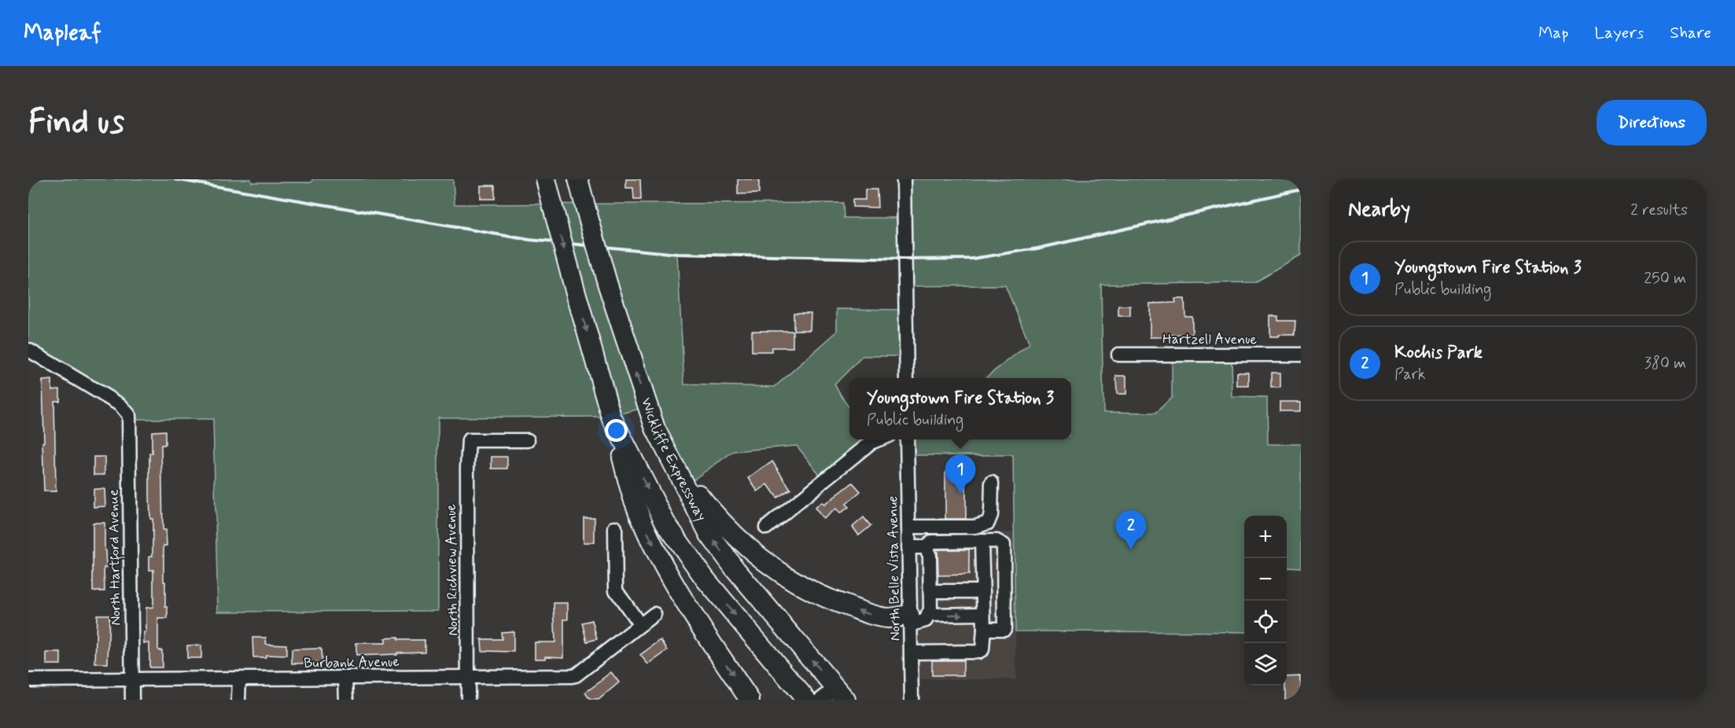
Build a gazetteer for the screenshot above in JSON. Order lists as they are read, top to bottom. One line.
{"streets":{"highway":["Wickliffe Expressway"],"street":["Hartzell Avenue","North Hartford Avenue","North Belle Vista Avenue","North Richview Avenue","Burbank Avenue"]},"crossings":[["North Hartford Avenue","Burbank Avenue"],["North Richview Avenue","Burbank Avenue"]],"page":{"header":"Mapleaf","nav":["Map","Layers","Share"],"buttons":"Directions","title":"Find us","heading":["Nearby","2 results"],"list":[{"mark":"1","name":"Youngstown Fire Station 3","note":"Public building","value":"250 m"},{"mark":"2","name":"Kochis Park","note":"Park","value":"380 m"}],"popup":["Youngstown Fire Station 3","Public building"],"pins":["1","2"],"map_buttons":["+","−"]}}
